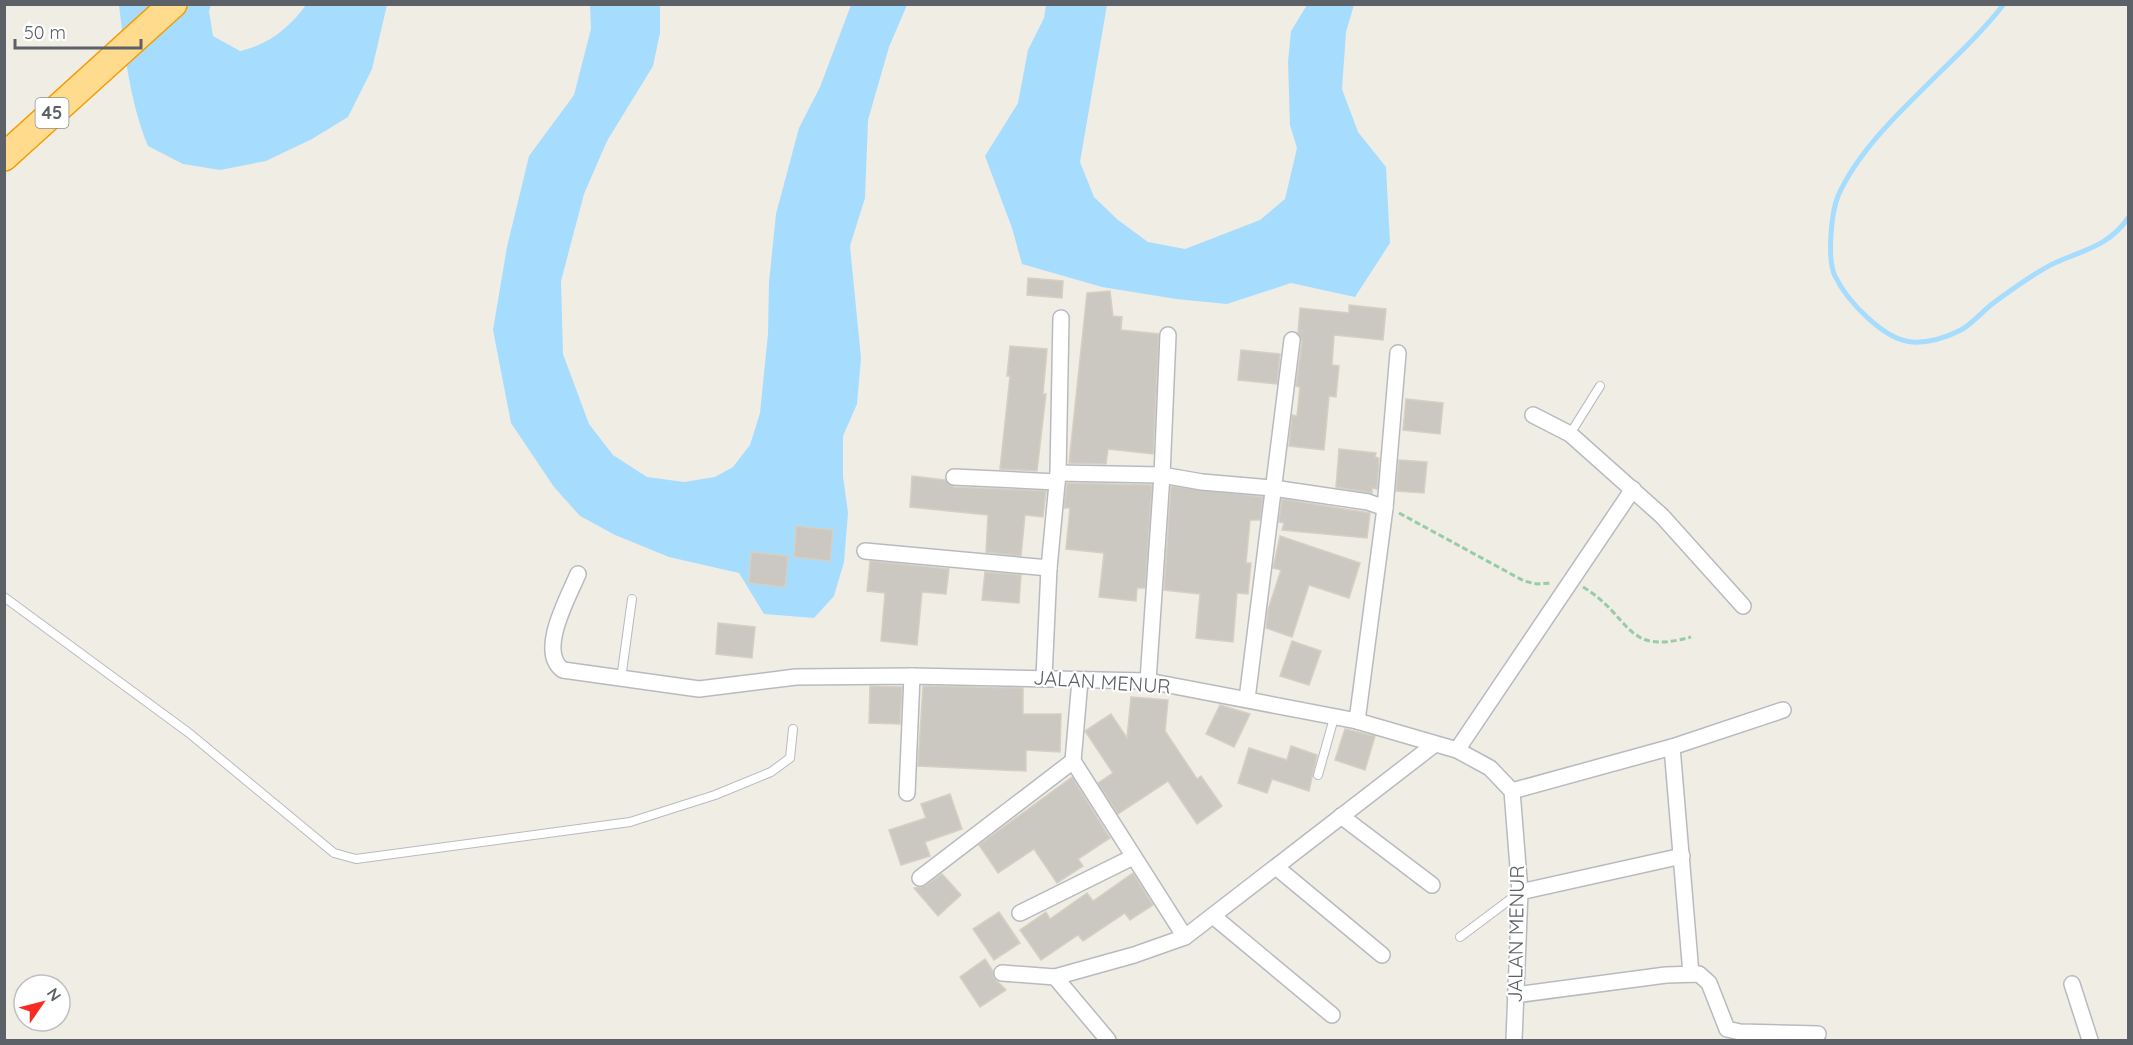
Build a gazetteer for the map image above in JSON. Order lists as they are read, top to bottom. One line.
{"streets":{"highway":["45"],"street":["JALAN MENUR"]},"scale_bar":"50 m","north":"top right"}
